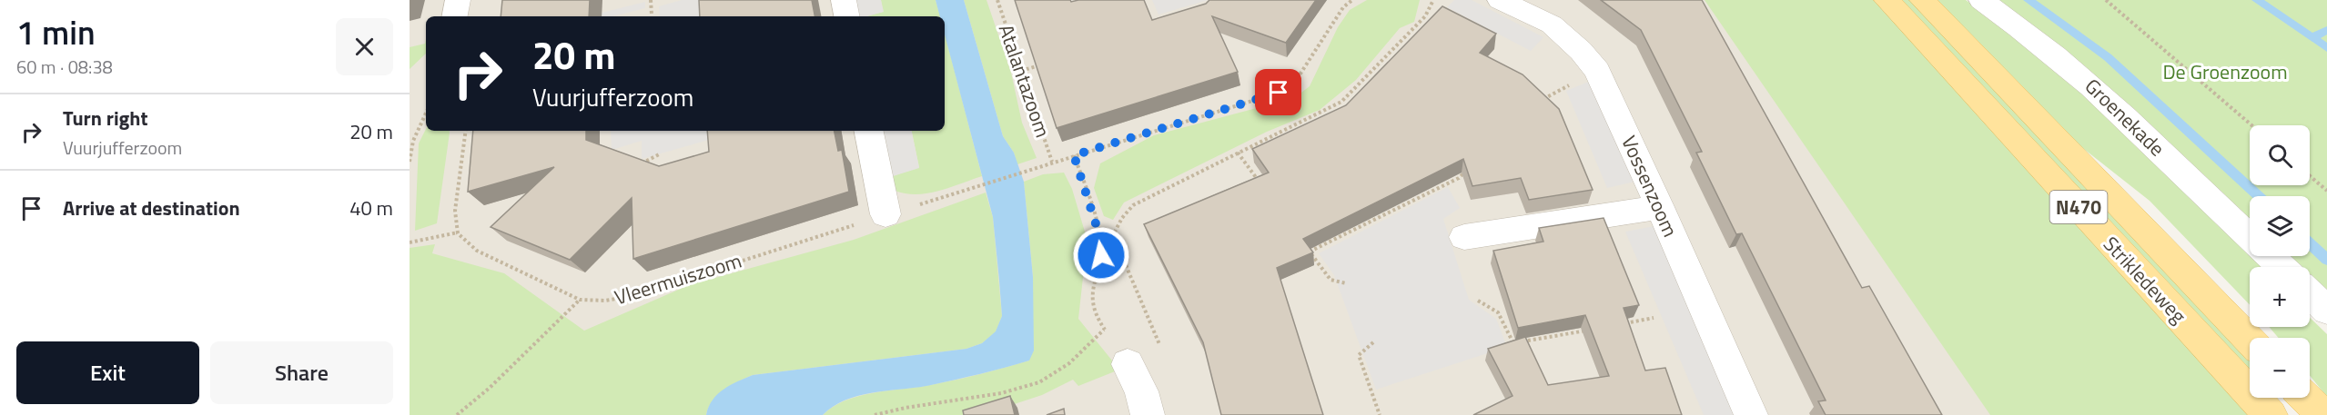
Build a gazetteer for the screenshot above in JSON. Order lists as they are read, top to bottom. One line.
{"streets":{"main road":["N470","Strikledeweg"],"street":["Groenekade","Vossenzoom"],"path":["Atalantazoom","Vleermuiszoom"]},"parks":["De Groenzoom"],"page":{"heading":["1 min","60 m · 08:38"],"turn":["20 m","Vuurjufferzoom"],"list":[{"name":"Turn right","note":"Vuurjufferzoom","value":"20 m"},{"name":"Arrive at destination","value":"40 m"}],"map_buttons":["+","−"],"buttons":["Exit","Share"]}}
